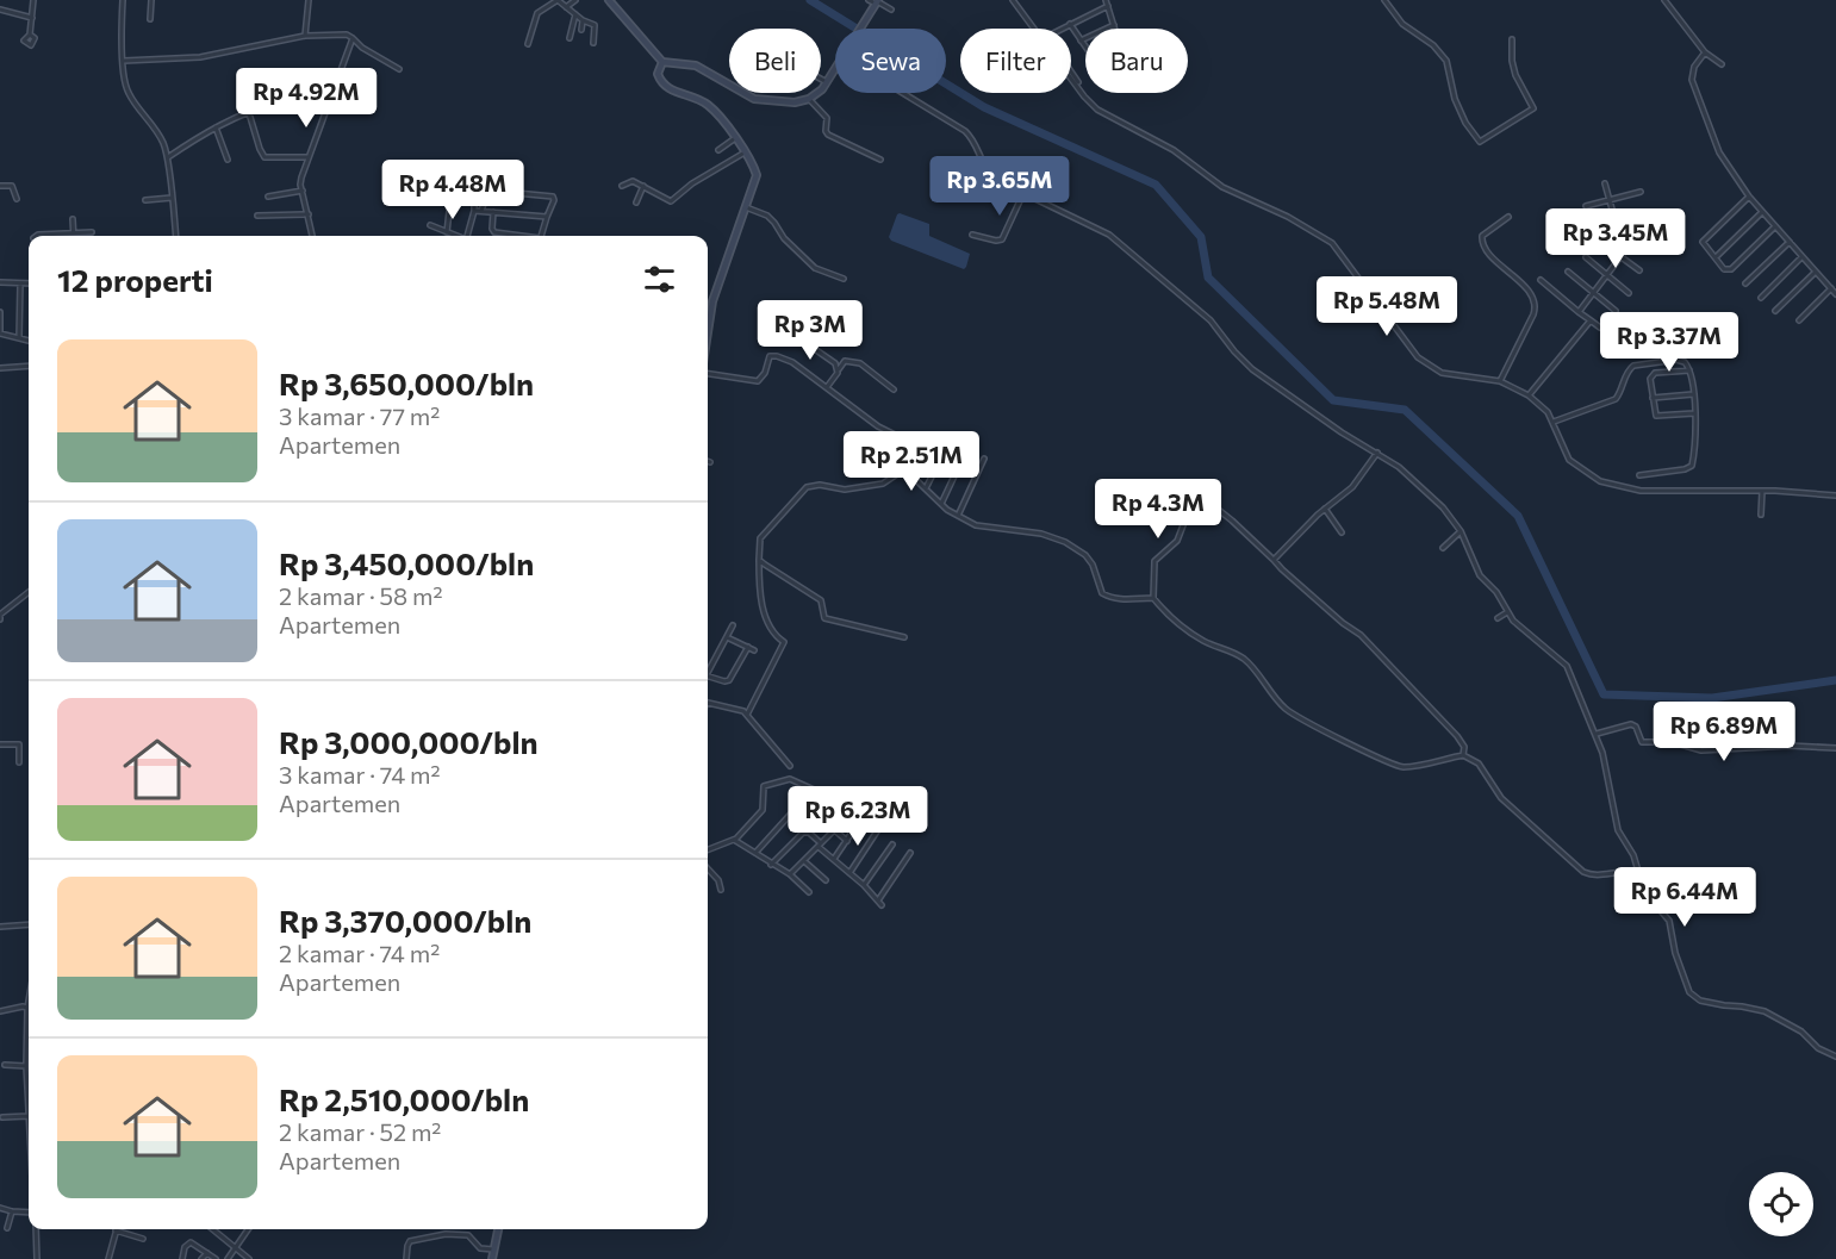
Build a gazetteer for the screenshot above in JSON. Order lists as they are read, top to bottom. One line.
{"page":{"chip":["Beli","Sewa","Filter","Baru"],"price":["Rp 4.92M","Rp 3.65M","Rp 4.48M","Rp 3.45M","Rp 5.48M","Rp 3M","Rp 3.37M","Rp 2.51M","Rp 4.3M","Rp 6.89M","Rp 6.23M","Rp 6.44M"],"heading":"12 properti","list":[{"name":"Rp 3,650,000/bln","note":"3 kamar · 77 m² · Apartemen"},{"name":"Rp 3,450,000/bln","note":"2 kamar · 58 m² · Apartemen"},{"name":"Rp 3,000,000/bln","note":"3 kamar · 74 m² · Apartemen"},{"name":"Rp 3,370,000/bln","note":"2 kamar · 74 m² · Apartemen"},{"name":"Rp 2,510,000/bln","note":"2 kamar · 52 m² · Apartemen"}]}}
